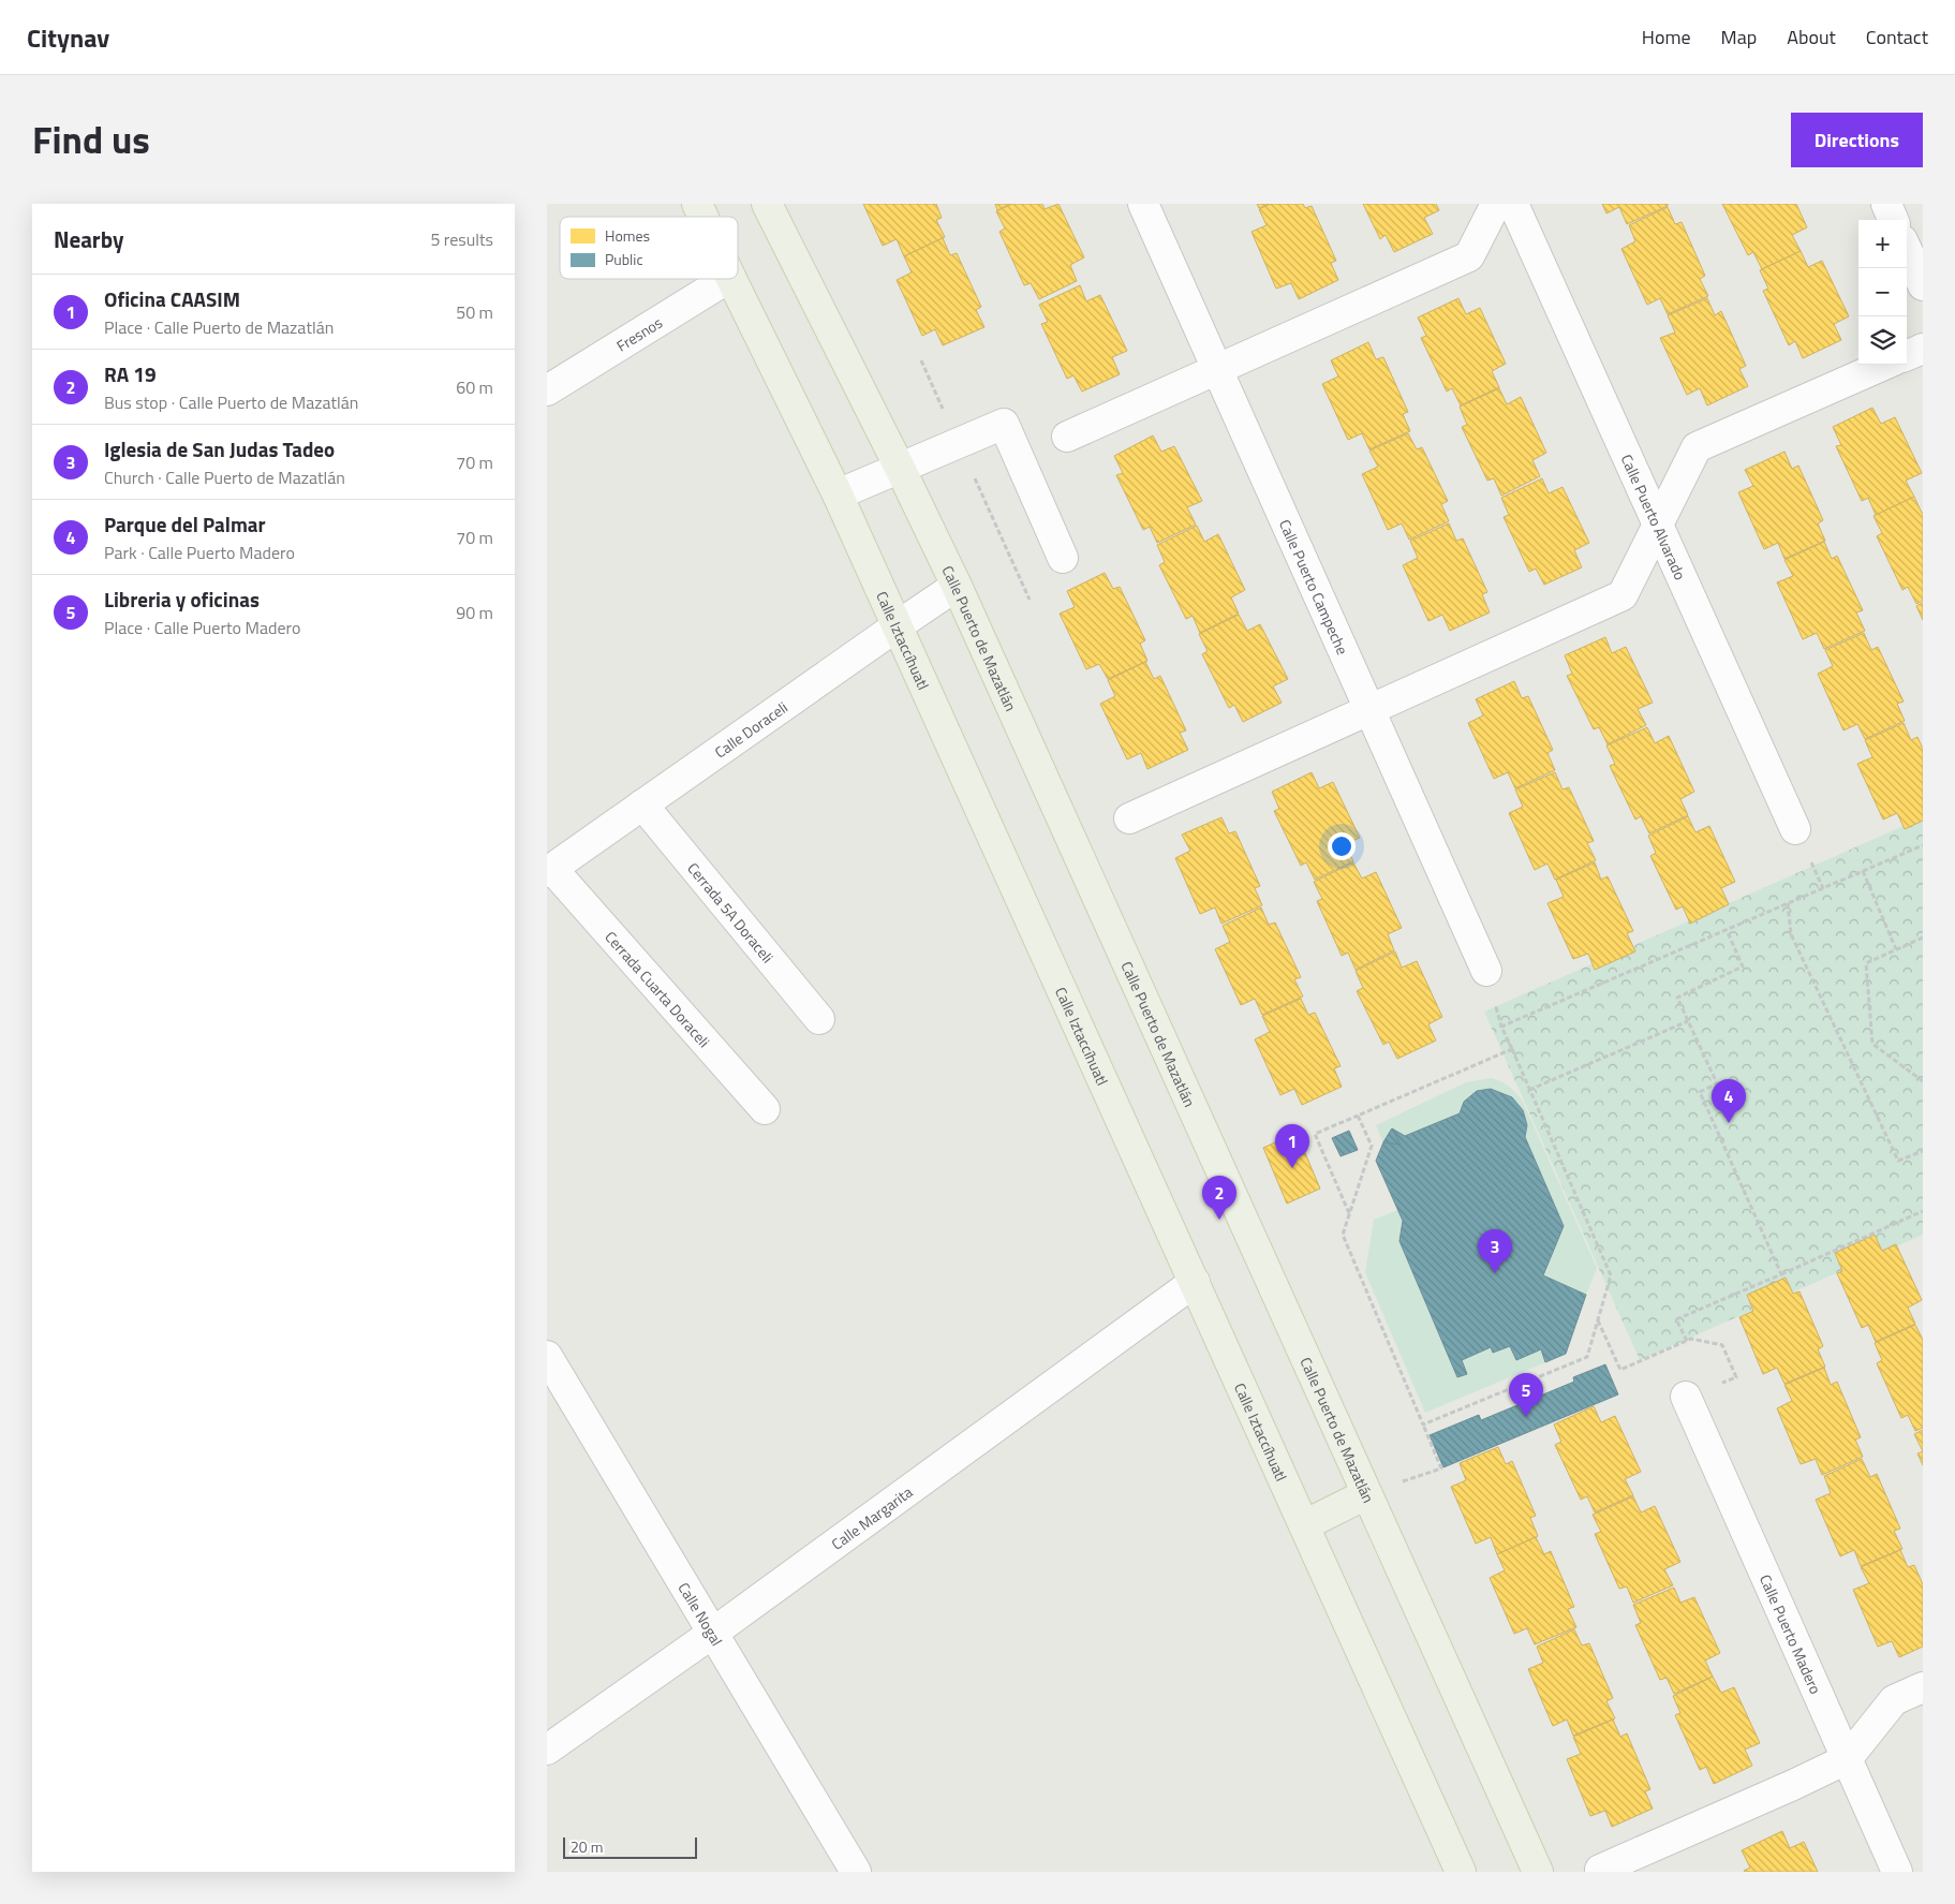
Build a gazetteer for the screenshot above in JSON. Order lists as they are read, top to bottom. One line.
{"streets":{"main road":["Calle Puerto de Mazatlán","Calle Iztaccíhuatl"],"street":["Fresnos","Calle Puerto Alvarado","Calle Puerto Campeche","Calle Doraceli","Cerrada 5A Doraceli","Cerrada Cuarta Doraceli","Calle Margarita","Calle Nogal","Calle Puerto Madero"]},"crossings":[["Calle Puerto de Mazatlán","Calle Doraceli"],["Calle Iztaccíhuatl","Calle Doraceli"],["Calle Iztaccíhuatl","Calle Margarita"],["Calle Doraceli","Cerrada 5A Doraceli"],["Calle Doraceli","Cerrada Cuarta Doraceli"],["Calle Margarita","Calle Nogal"]],"legend":["Homes","Public"],"scale_bar":"20 m","page":{"header":"Citynav","nav":["Home","Map","About","Contact"],"title":"Find us","buttons":"Directions","heading":["Nearby","5 results"],"map_buttons":["+","−"],"list":[{"mark":"1","name":"Oficina CAASIM","note":"Place · Calle Puerto de Mazatlán","value":"50 m"},{"mark":"2","name":"RA 19","note":"Bus stop · Calle Puerto de Mazatlán","value":"60 m"},{"mark":"3","name":"Iglesia de San Judas Tadeo","note":"Church · Calle Puerto de Mazatlán","value":"70 m"},{"mark":"4","name":"Parque del Palmar","note":"Park · Calle Puerto Madero","value":"70 m"},{"mark":"5","name":"Libreria y oficinas","note":"Place · Calle Puerto Madero","value":"90 m"}],"pins":["4","1","2","3","5"],"scale":"20 m"}}
